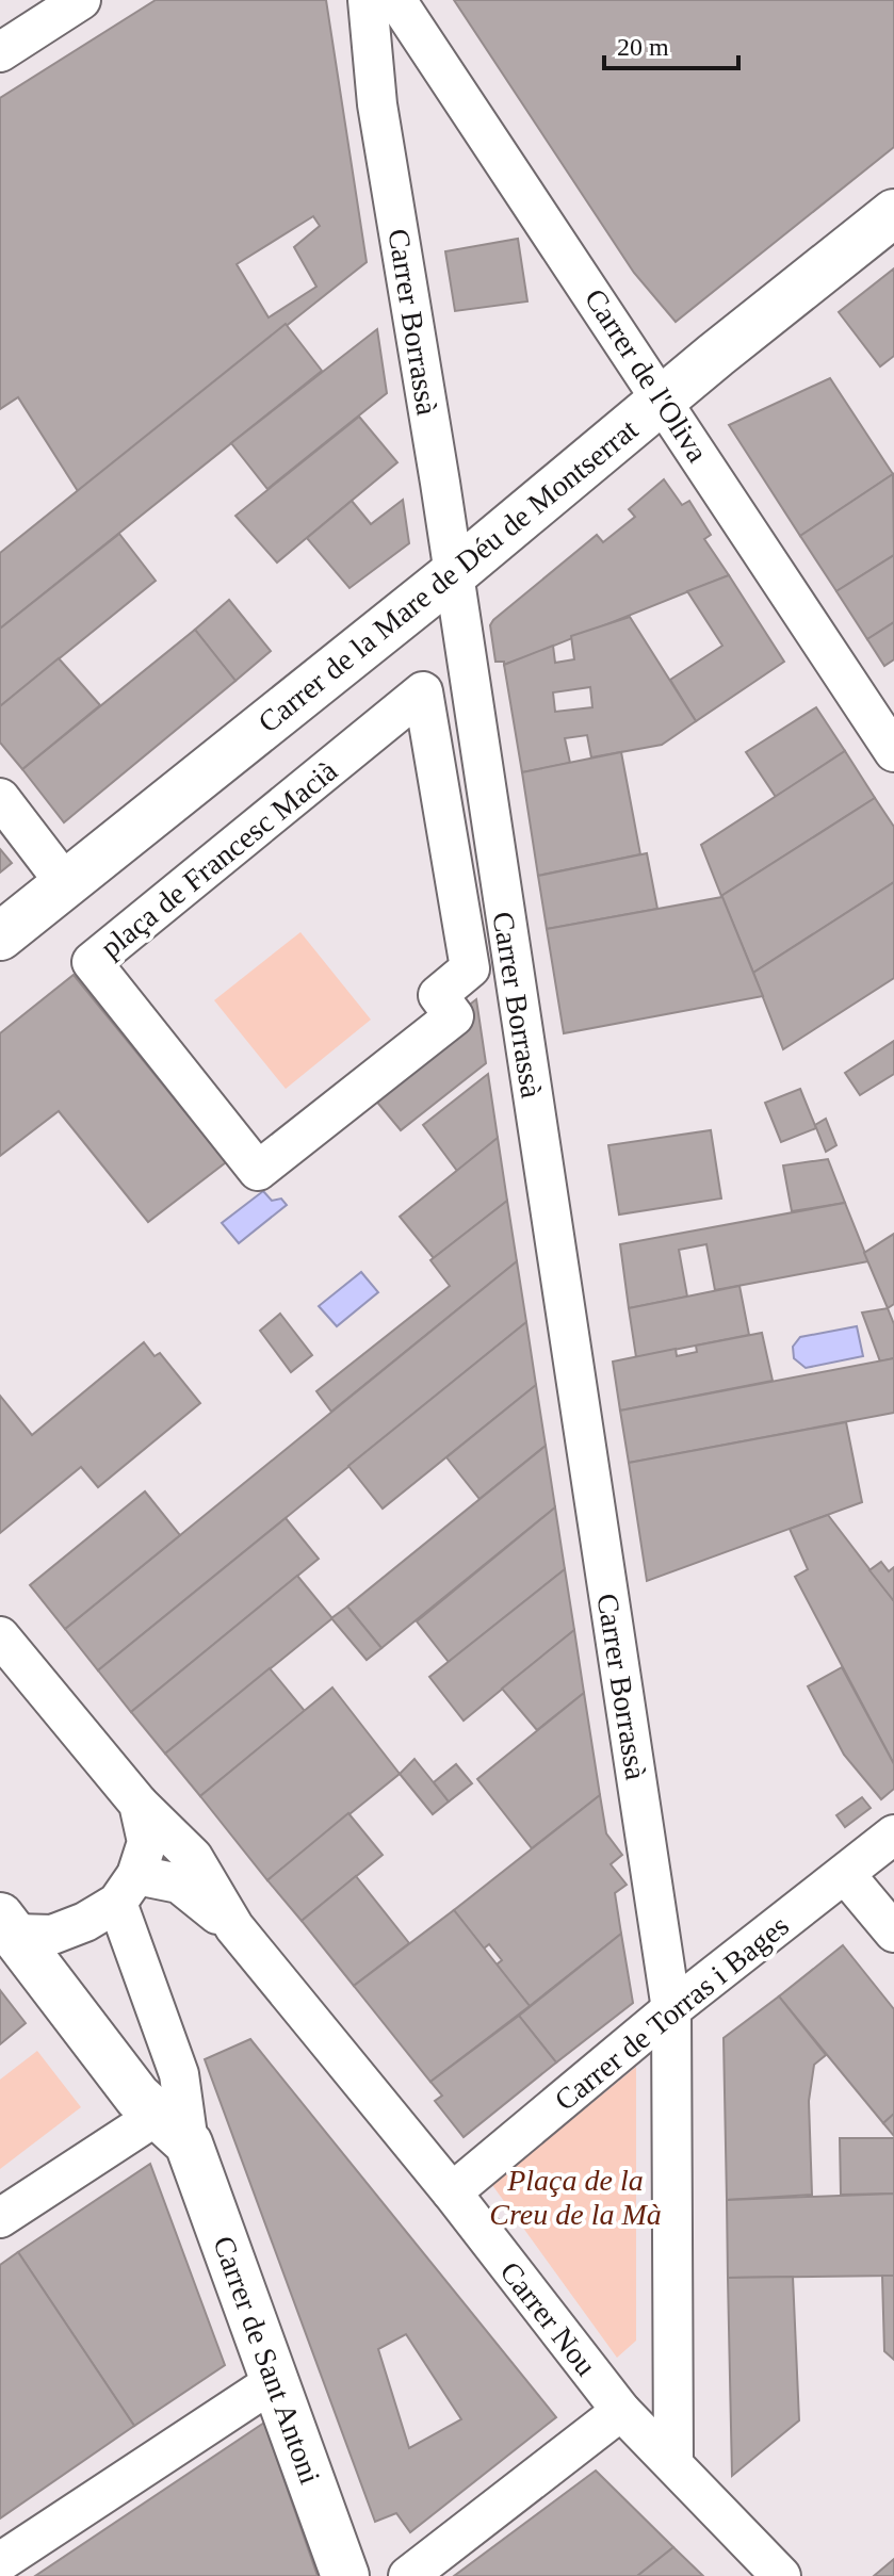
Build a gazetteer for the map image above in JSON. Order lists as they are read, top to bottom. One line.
{"streets":{"street":["Carrer Borrassà","Carrer de l'Oliva","Carrer de la Mare de Déu de Montserrat","plaça de Francesc Macià","Carrer de Torras i Bages","Carrer Nou","Carrer de Sant Antoni"]},"crossings":[["Carrer Borrassà","Carrer de la Mare de Déu de Montserrat"],["Carrer Borrassà","Carrer de Torras i Bages"],["Carrer de l'Oliva","Carrer de la Mare de Déu de Montserrat"],["Carrer de Torras i Bages","Carrer Nou"],["Carrer Nou","Carrer de Sant Antoni"]],"parks":["Plaça de la Creu de la Mà"],"scale_bar":"20 m"}
